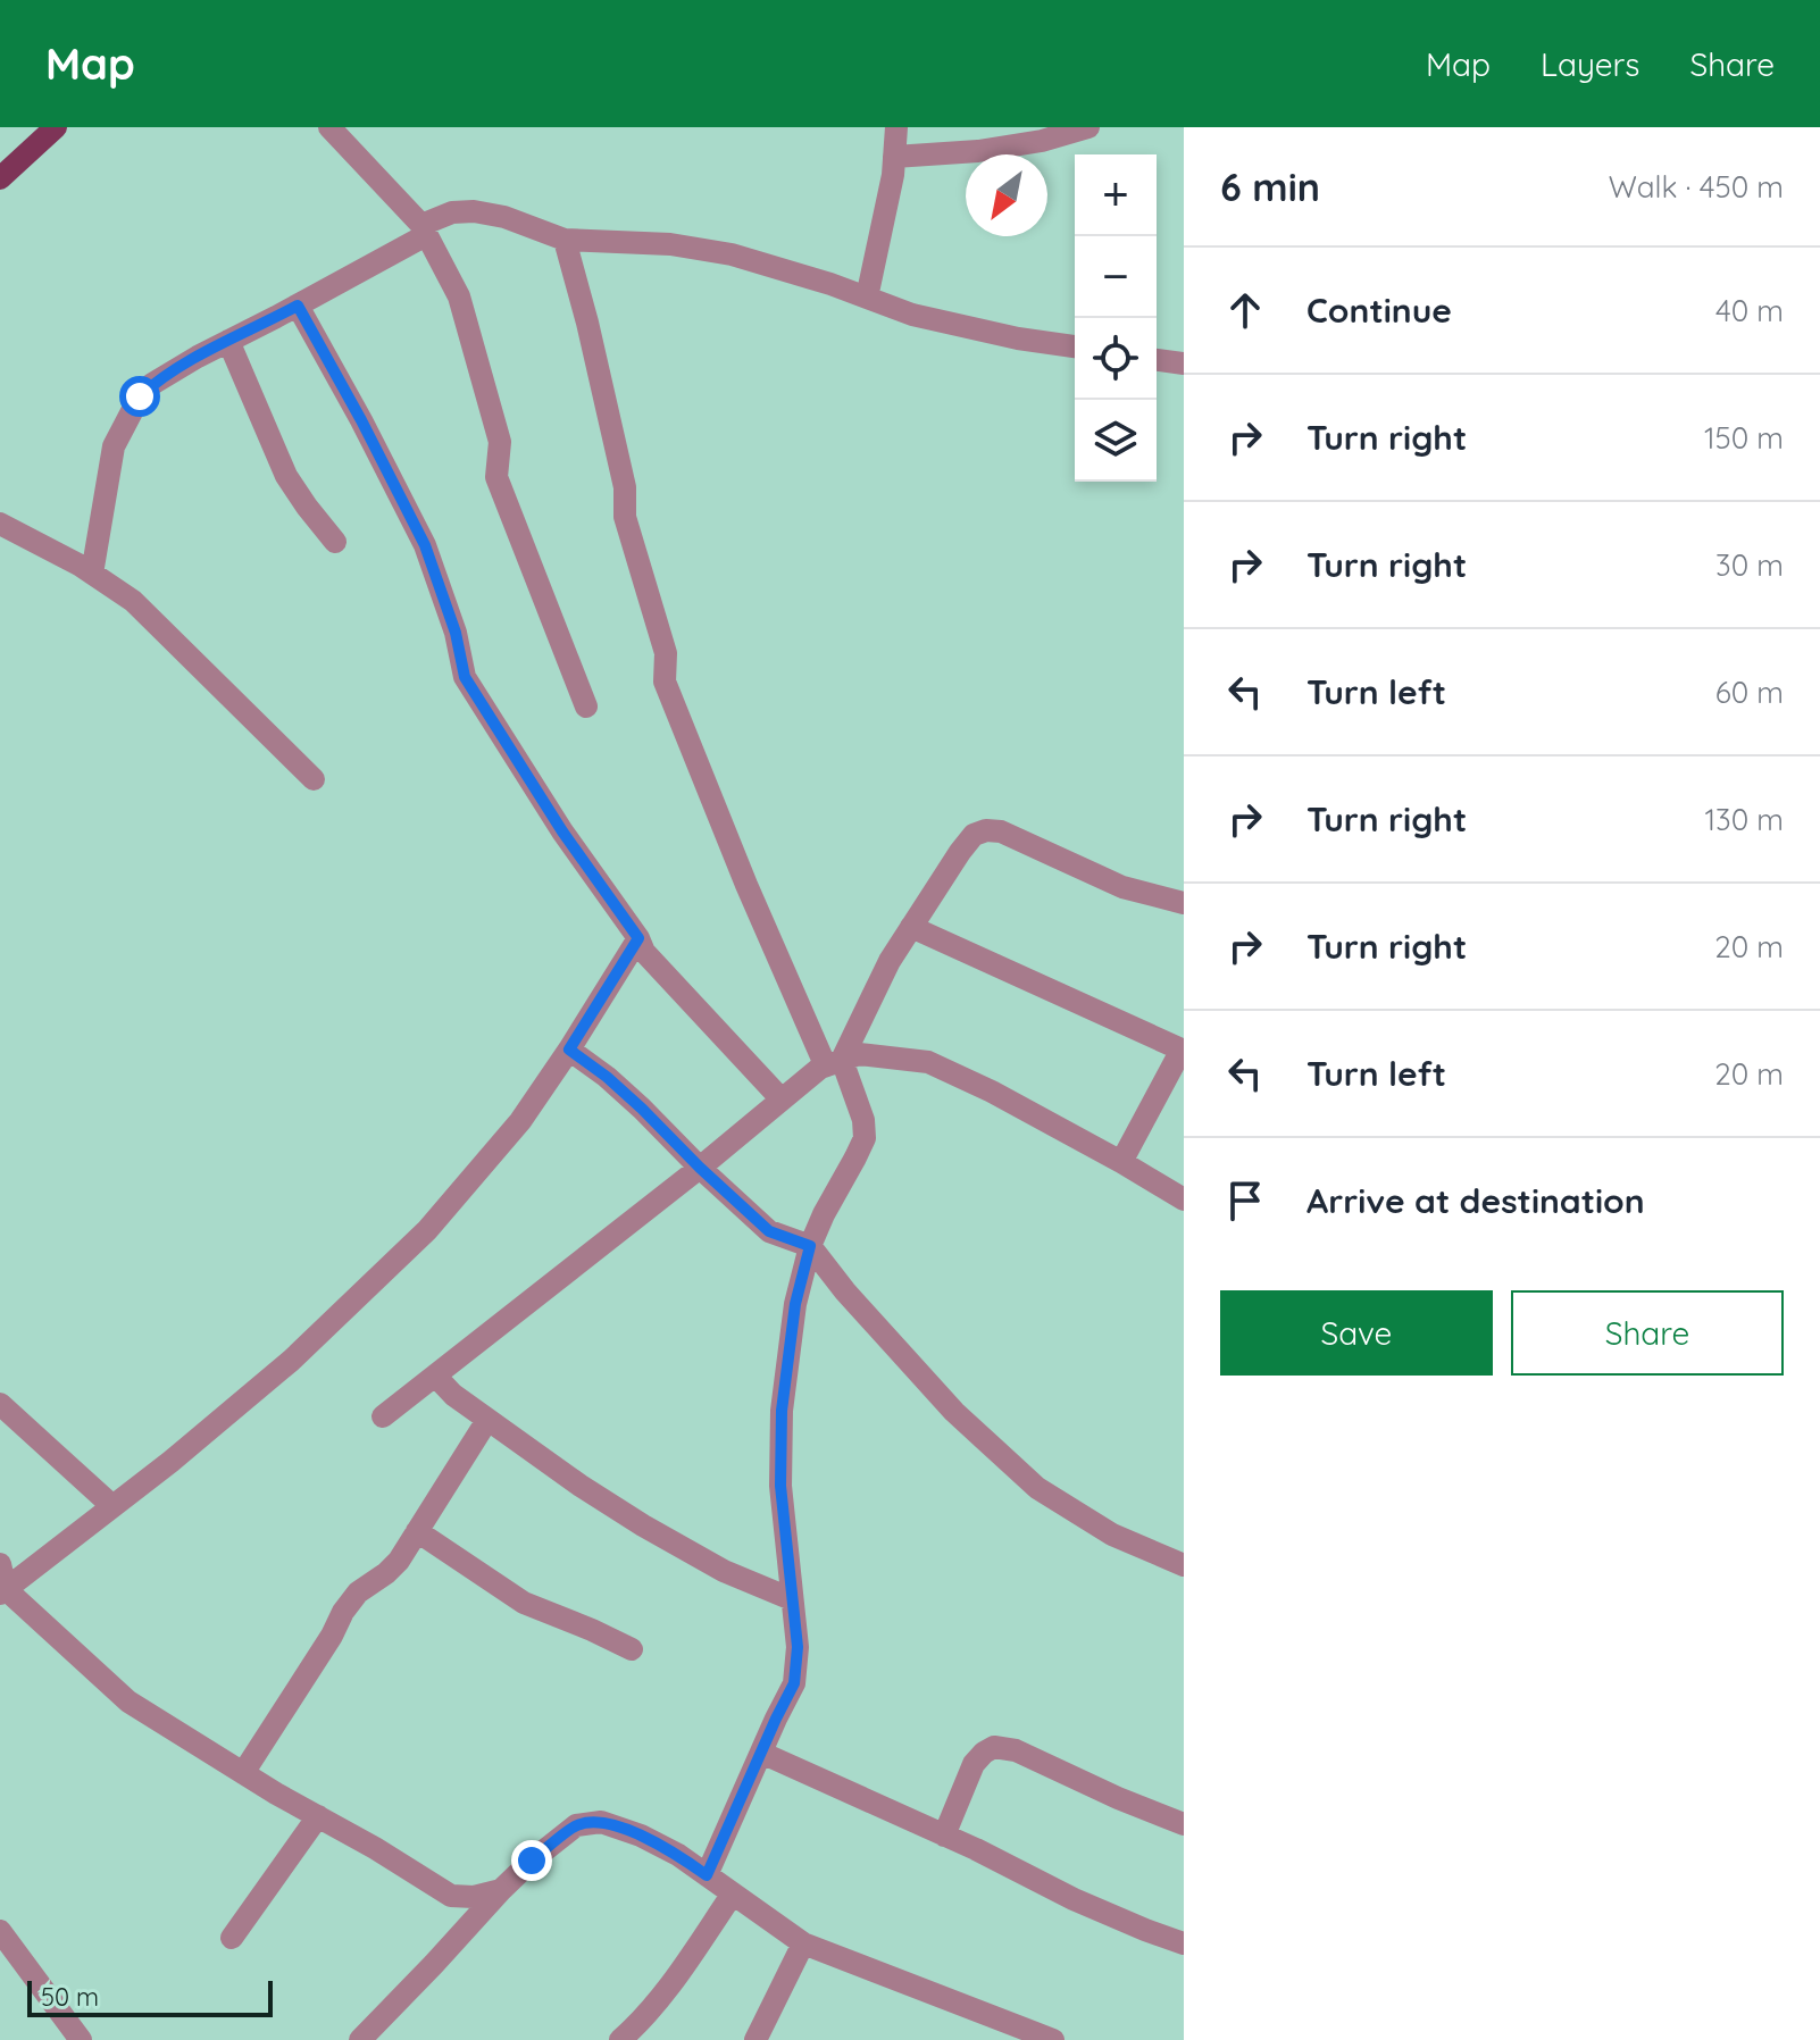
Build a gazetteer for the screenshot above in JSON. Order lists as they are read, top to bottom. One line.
{"scale_bar":"50 m","north":"bottom left","page":{"header":"Map","nav":["Map","Layers","Share"],"heading":["6 min","Walk · 450 m"],"map_buttons":["+","−"],"list":[["Continue","40 m"],["Turn right","150 m"],["Turn right","30 m"],["Turn left","60 m"],["Turn right","130 m"],["Turn right","20 m"],["Turn left","20 m"],"Arrive at destination"],"buttons":["Save","Share"],"scale":"50 m"}}
